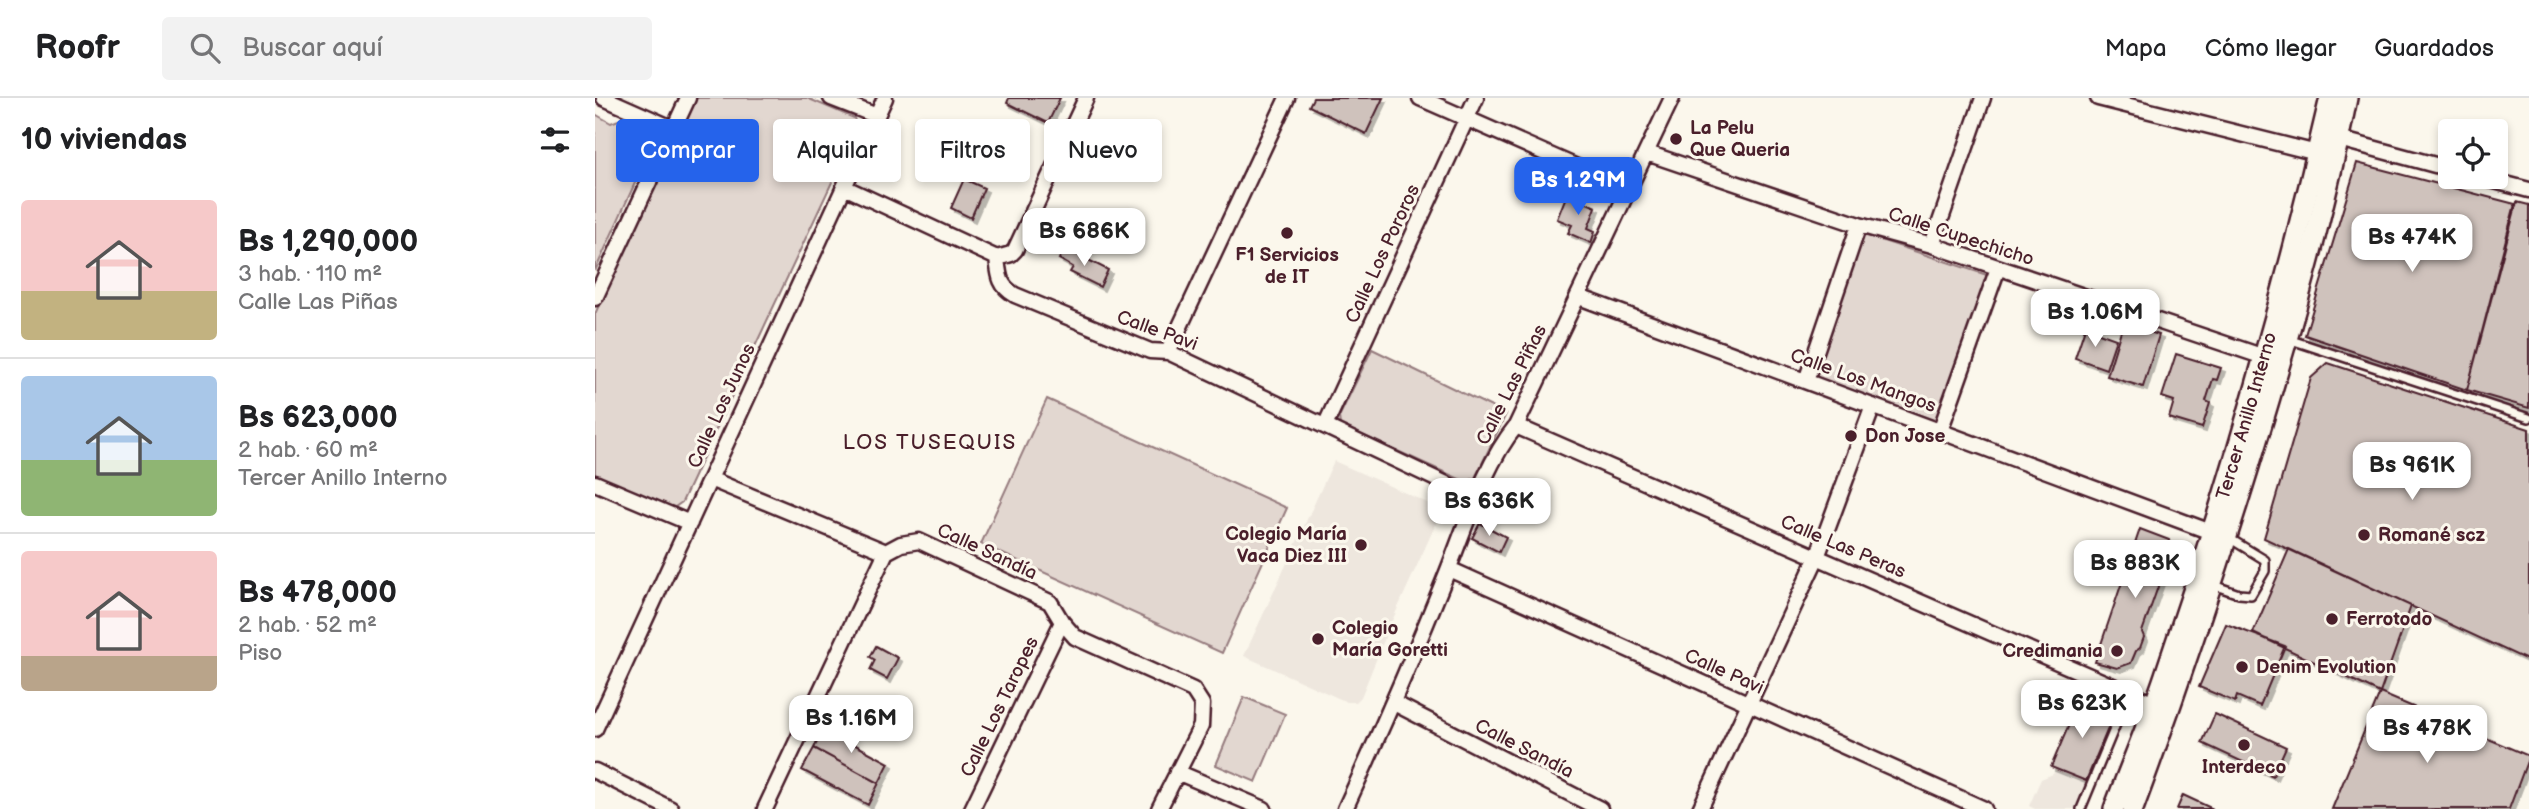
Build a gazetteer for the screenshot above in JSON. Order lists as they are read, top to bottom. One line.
{"streets":{"main road":["Tercer Anillo Interno"],"street":["Calle Cupechicho","Calle Los Pororos","Calle Pavi","Calle Los Mangos","Calle Las Piñas","Calle Los Junos","Calle Las Peras","Calle Sandía","Calle Los Taropes"]},"crossings":[["Calle Cupechicho","Calle Las Piñas"],["Calle Cupechicho","Tercer Anillo Interno"],["Calle Los Pororos","Calle Pavi"],["Calle Pavi","Calle Las Piñas"],["Calle Los Mangos","Calle Las Piñas"],["Calle Los Mangos","Tercer Anillo Interno"],["Calle Las Piñas","Calle Las Peras"],["Calle Las Piñas","Calle Sandía"],["Tercer Anillo Interno","Calle Las Peras"],["Calle Sandía","Calle Los Taropes"]],"districts":["LOS TUSEQUIS"],"places":["La Pelu Que Queria","F1 Servicios de IT","Don Jose","Romané scz","Colegio María Vaca Diez III","Ferrotodo","Colegio María Goretti","Credimania","Denim Evolution","Interdeco"],"page":{"header":"Roofr","search":"Buscar aquí","nav":["Mapa","Cómo llegar","Guardados"],"heading":"10 viviendas","chip":["Comprar","Alquilar","Filtros","Nuevo"],"price":["Bs 1.29M","Bs 686K","Bs 474K","Bs 1.06M","Bs 961K","Bs 636K","Bs 883K","Bs 623K","Bs 1.16M","Bs 478K"],"list":[{"name":"Bs 1,290,000","note":"3 hab. · 110 m² · Calle Las Piñas"},{"name":"Bs 623,000","note":"2 hab. · 60 m² · Tercer Anillo Interno"},{"name":"Bs 478,000","note":"2 hab. · 52 m² · Piso"}]}}
